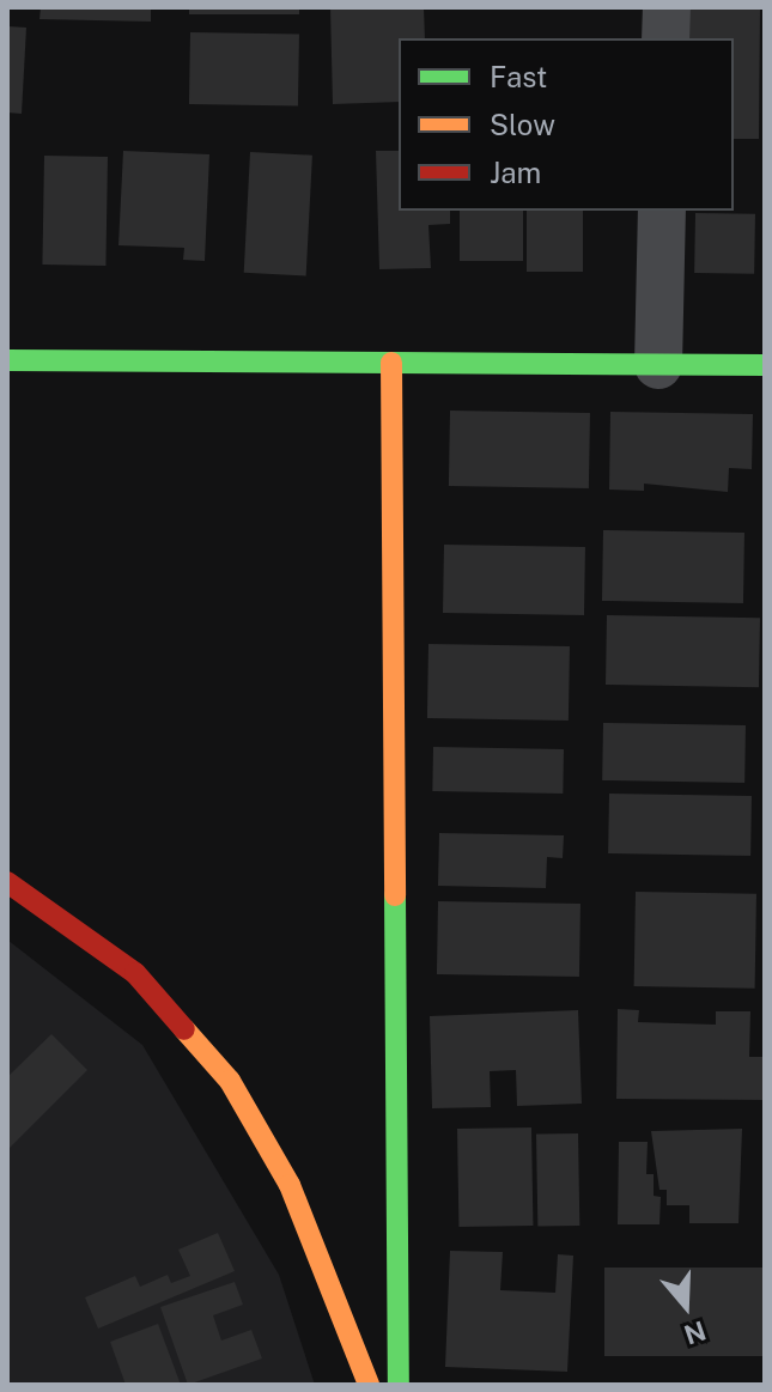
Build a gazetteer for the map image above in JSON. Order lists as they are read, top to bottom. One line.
{"legend":["Fast","Slow","Jam"],"north":"bottom"}
